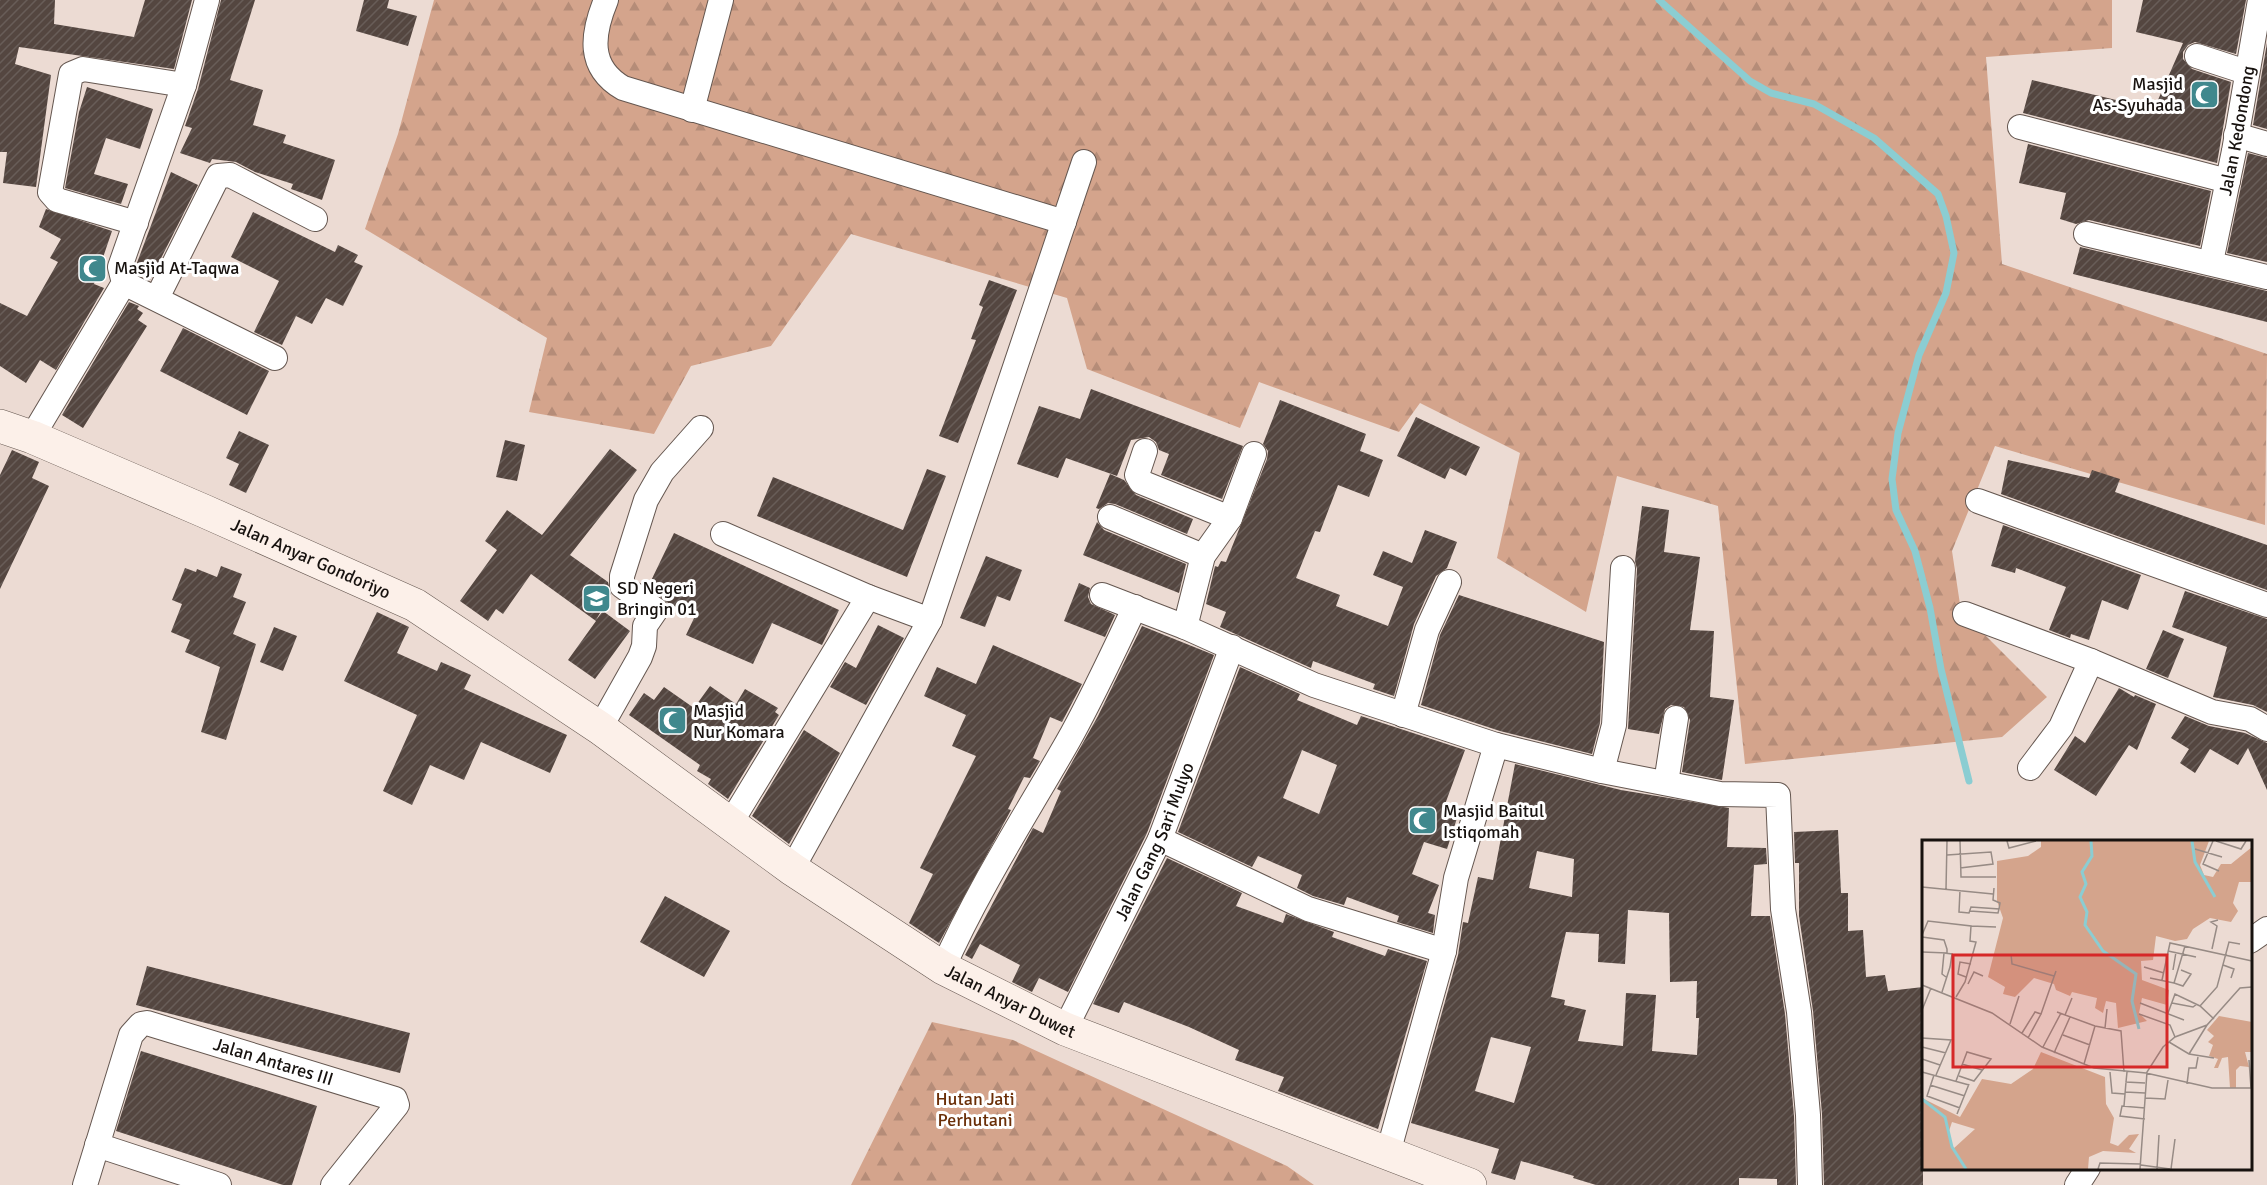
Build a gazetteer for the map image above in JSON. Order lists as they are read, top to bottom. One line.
{"streets":{"street":["Jalan Kedondong","Jalan Anyar Gondoriyo","Jalan Gang Sari Mulyo","Jalan Anyar Duwet","Jalan Antares III"]},"crossings":[["Jalan Anyar Gondoriyo","Jalan Anyar Duwet"],["Jalan Gang Sari Mulyo","Jalan Anyar Duwet"]],"parks":["Hutan Jati Perhutani"],"places":{"mosque":["Masjid As-Syuhada","Masjid At-Taqwa","Masjid Nur Komara","Masjid Baitul Istiqomah"],"school or university":["SD Negeri Bringin 01"]}}
